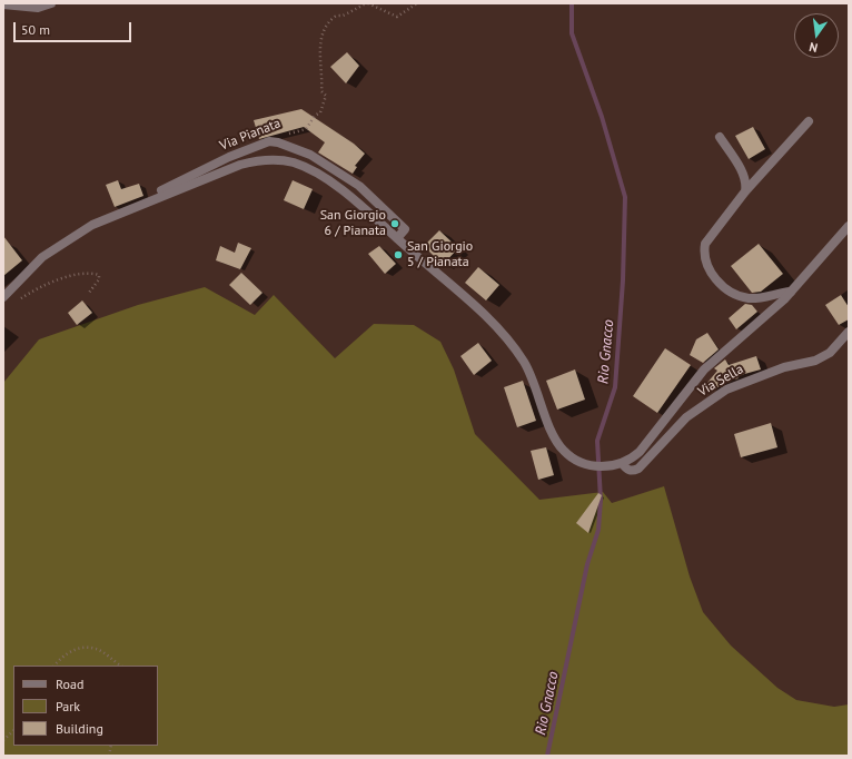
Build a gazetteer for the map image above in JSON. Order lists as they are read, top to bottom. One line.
{"streets":{"street":["Via Pianata","Via Sella"]},"water":["Rio Gnacco"],"places":["San Giorgio 6 / Pianata","San Giorgio 5 / Pianata"],"legend":["Road","Park","Building"],"scale_bar":"50 m","north":"bottom"}
